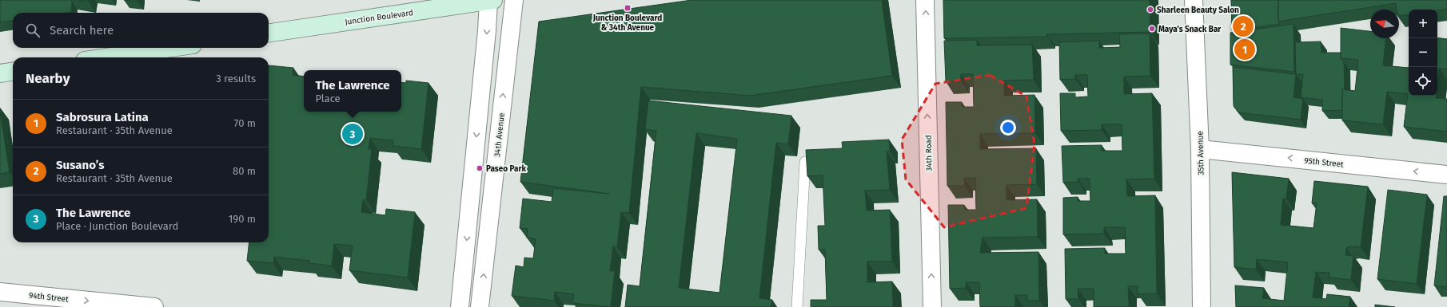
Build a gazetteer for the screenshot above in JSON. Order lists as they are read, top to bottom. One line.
{"streets":{"main road":["Junction Boulevard"],"street":["34th Avenue","34th Road","35th Avenue","95th Street","94th Street"]},"crossings":[["35th Avenue","95th Street"]],"one_way":["34th Road","95th Street","94th Street"],"places":{"transit":["Junction Boulevard & 34th Avenue"],"other":["Sharleen Beauty Salon","Maya’s Snack Bar","Paseo Park"]},"north":"left","page":{"map_buttons":["+","−"],"search":"Search here","pins":["2","1","3"],"heading":["Nearby","3 results"],"popup":["The Lawrence","Place"],"list":[{"mark":"1","name":"Sabrosura Latina","note":"Restaurant · 35th Avenue","value":"70 m"},{"mark":"2","name":"Susano’s","note":"Restaurant · 35th Avenue","value":"80 m"},{"mark":"3","name":"The Lawrence","note":"Place · Junction Boulevard","value":"190 m"}]}}
